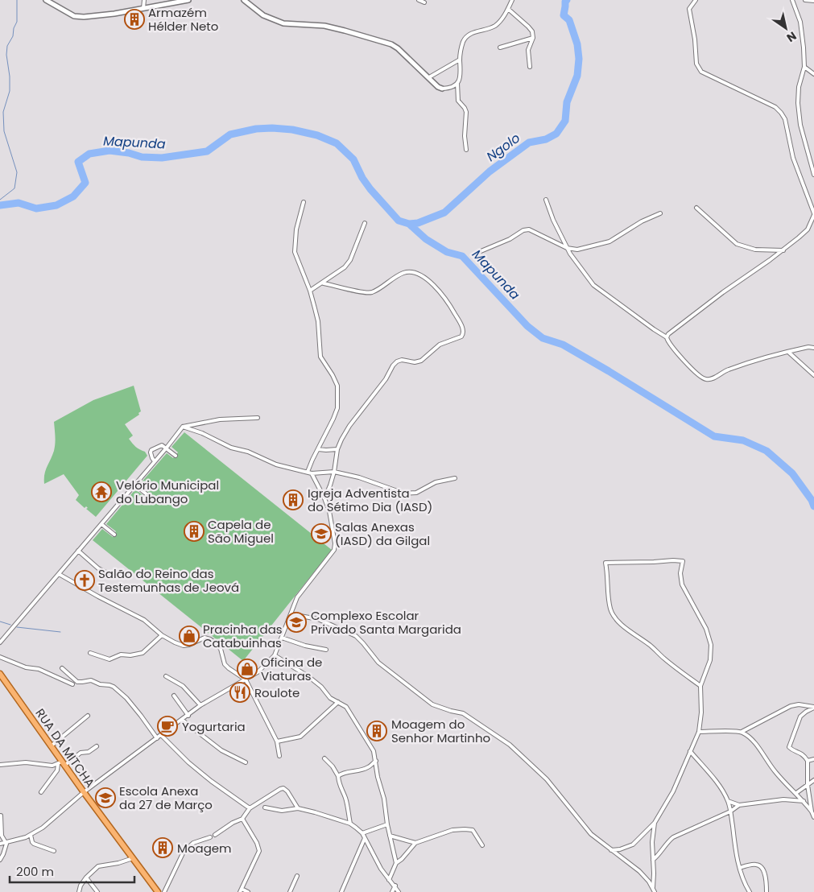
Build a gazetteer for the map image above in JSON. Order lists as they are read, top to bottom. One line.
{"streets":{"main road":["RUA DA MITCHA"]},"water":["Mapunda","Ngolo"],"places":{"building":["Armazém Hélder Neto","Igreja Adventista do Sétimo Dia (IASD)","Capela de São Miguel","Moagem do Senhor Martinho","Moagem"],"temple":["Velório Municipal do Lubango"],"school or university":["Salas Anexas (IASD) da Gilgal","Complexo Escolar Privado Santa Margarida","Escola Anexa da 27 de Março"],"church":["Salão do Reino das Testemunhas de Jeová"],"shop":["Pracinha das Catabuinhas","Oficina de Viaturas"],"restaurant":["Roulote"],"cafe":["Yogurtaria"]},"scale_bar":"200 m","north":"bottom right"}
